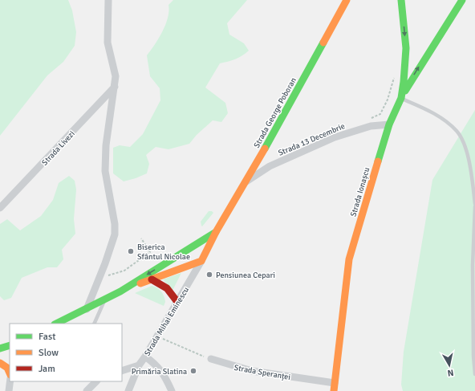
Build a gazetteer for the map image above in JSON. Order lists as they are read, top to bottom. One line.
{"streets":{"main road":["Strada George Poboran","Strada Ionașcu"],"street":["Strada 13 Decembrie","Strada Livezi","Strada Mihai Eminescu","Strada Speranței"]},"crossings":[["Strada George Poboran","Strada 13 Decembrie"],["Strada George Poboran","Strada Mihai Eminescu"],["Strada 13 Decembrie","Strada Ionașcu"],["Strada Ionașcu","Strada Speranței"]],"places":["Biserica Sfântul Nicolae","Pensiunea Cepari","Primăria Slatina"],"legend":["Fast","Slow","Jam"],"north":"bottom"}
